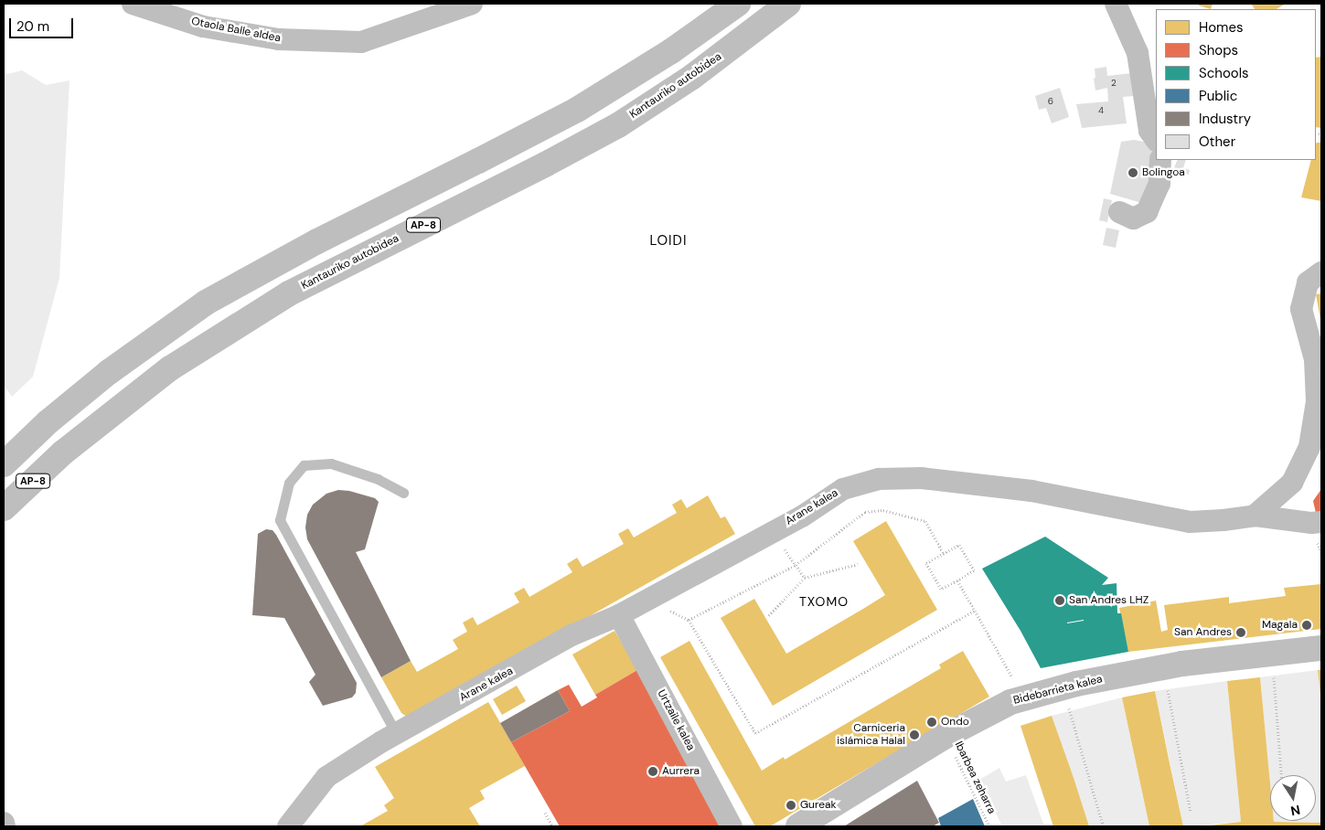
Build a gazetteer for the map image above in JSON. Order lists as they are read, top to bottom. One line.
{"streets":{"main road":["Kantauriko autobidea","AP-8","Bidebarrieta kalea"],"street":["Otaola Balle aldea","Arane kalea","Urtzaile kalea"],"path":["Ibarbea zeharra"]},"crossings":[["Arane kalea","Urtzaile kalea"],["Bidebarrieta kalea","Ibarbea zeharra"]],"districts":["LOIDI","TXOMO"],"places":["Bolingoa","San Andres LHZ","Magala","San Andres","Ondo","Carniceria islámica Halal","Aurrera","Gureak"],"house_numbers":["2","6","4"],"legend":["Homes","Shops","Schools","Public","Industry","Other"],"scale_bar":"20 m","north":"bottom"}
